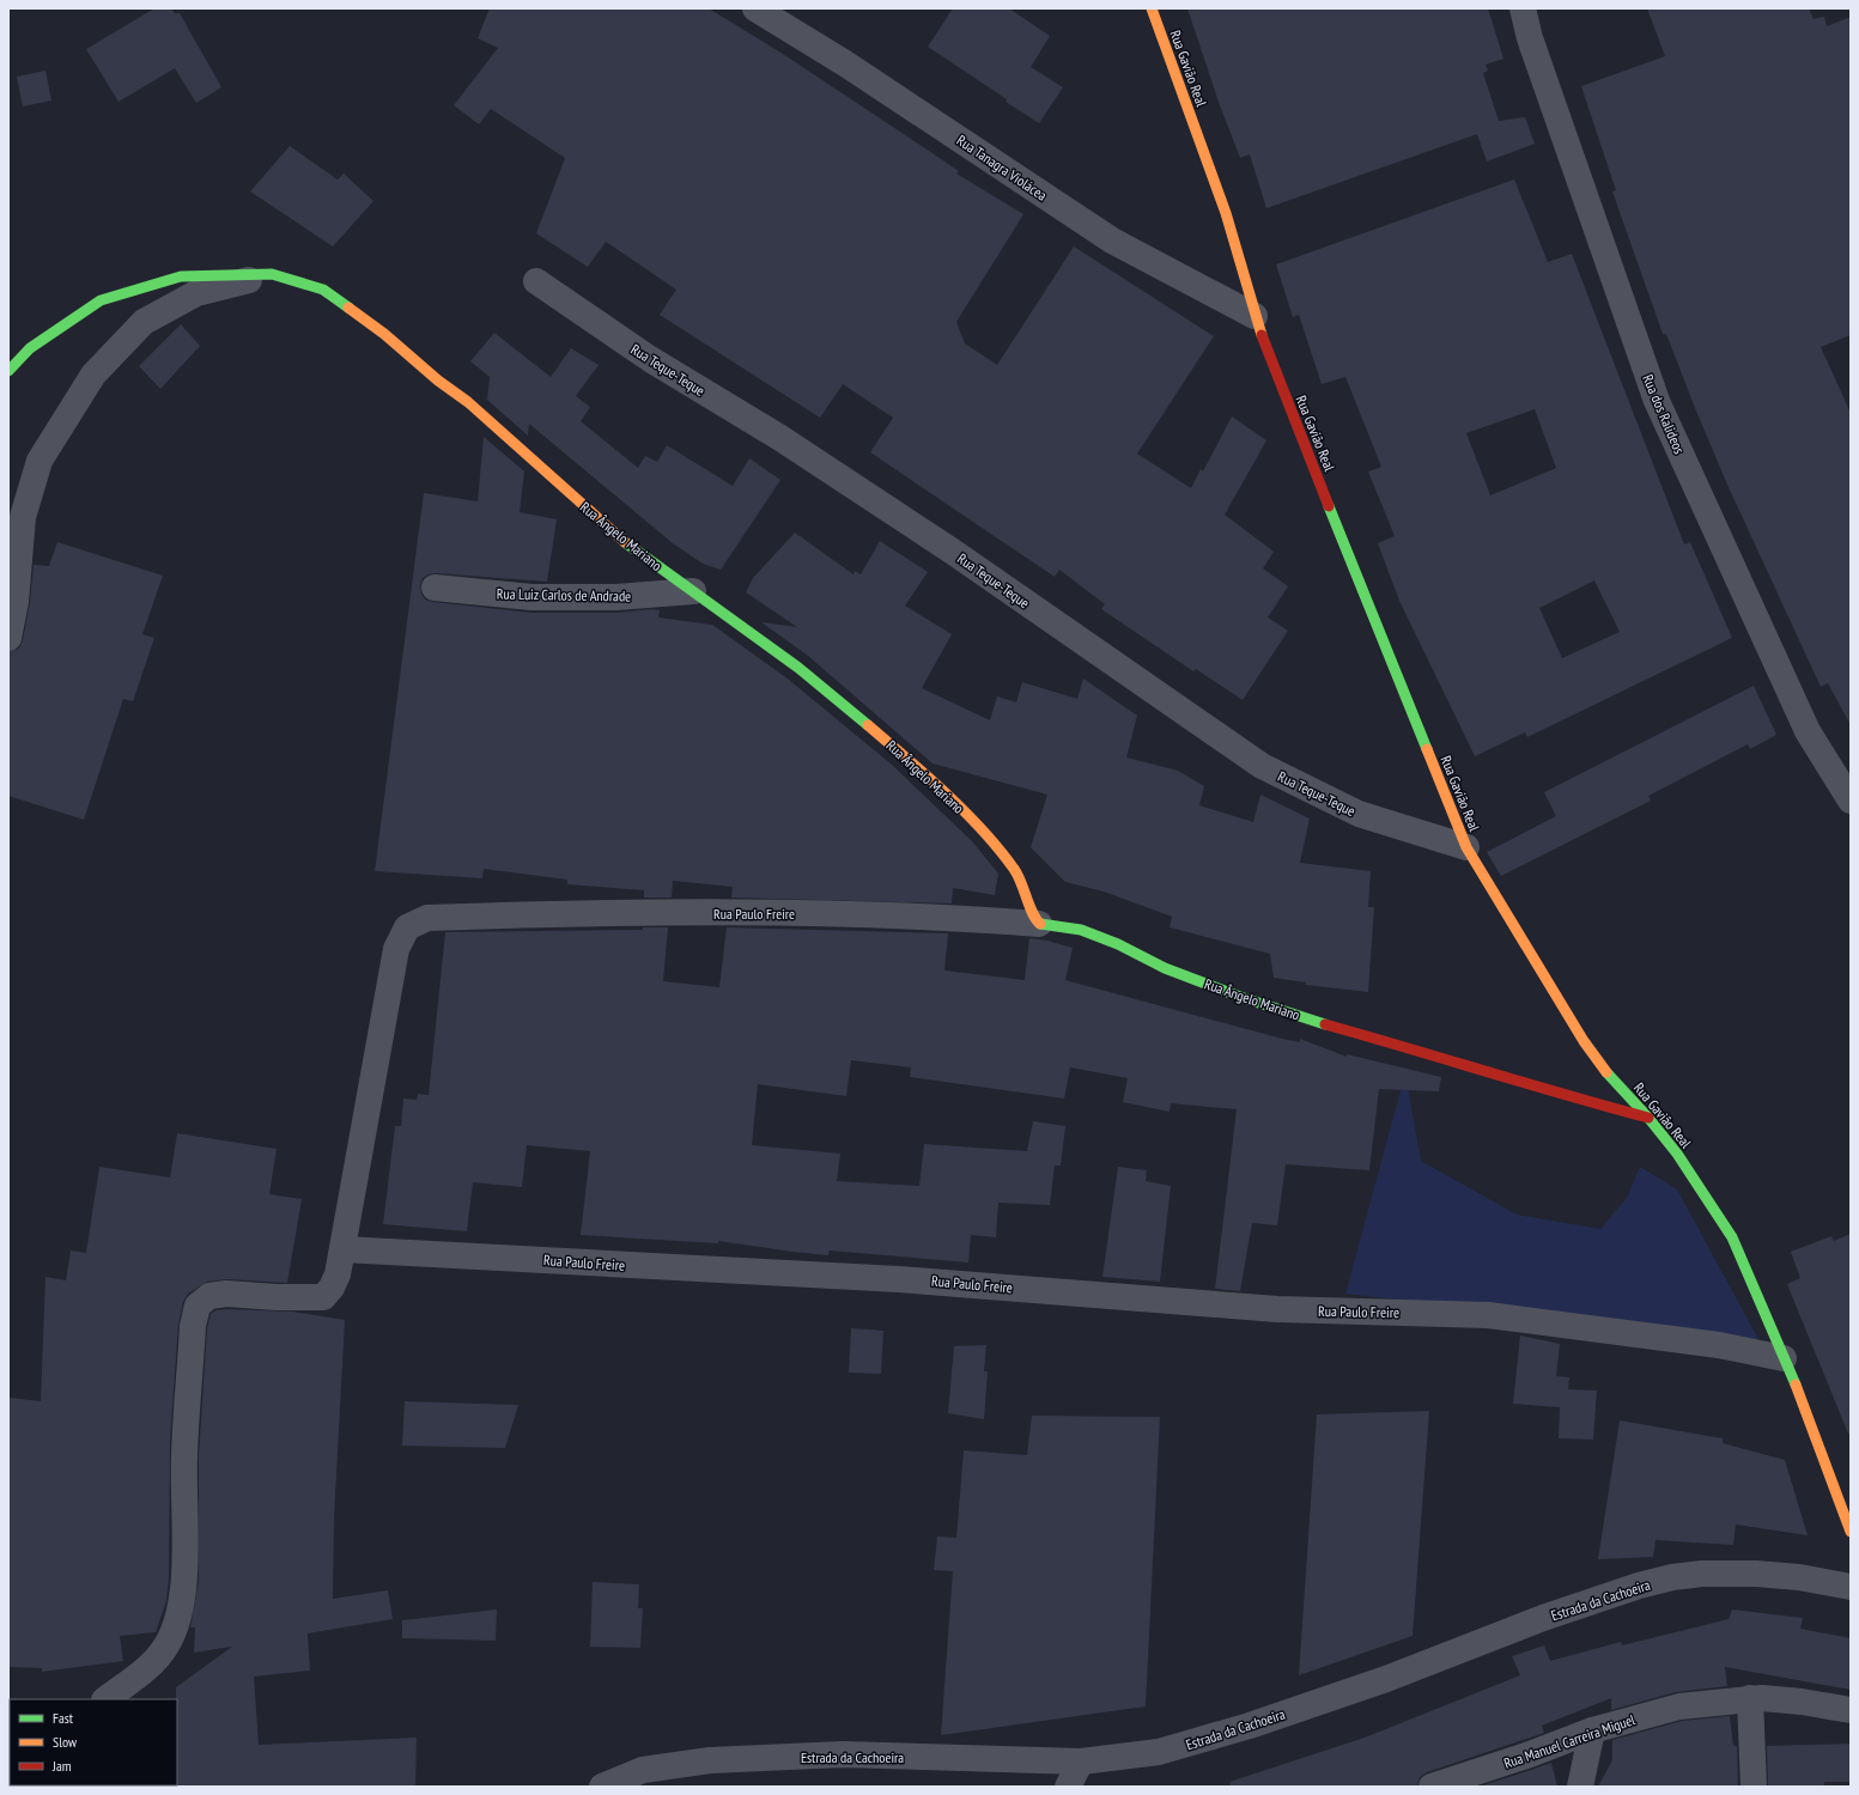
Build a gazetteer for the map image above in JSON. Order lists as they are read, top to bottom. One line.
{"streets":{"street":["Rua Gavião Real","Rua Tanagra Violácea","Rua Teque-Teque","Rua dos Ralideos","Rua Ângelo Mariano","Rua Luiz Carlos de Andrade","Rua Paulo Freire","Estrada da Cachoeira","Rua Manuel Carreira Miguel"]},"crossings":[["Rua Gavião Real","Rua Tanagra Violácea"],["Rua Gavião Real","Rua Teque-Teque"],["Rua Gavião Real","Rua Ângelo Mariano"],["Rua Gavião Real","Rua Paulo Freire"],["Rua Ângelo Mariano","Rua Luiz Carlos de Andrade"],["Rua Ângelo Mariano","Rua Paulo Freire"]],"legend":["Fast","Slow","Jam"]}
